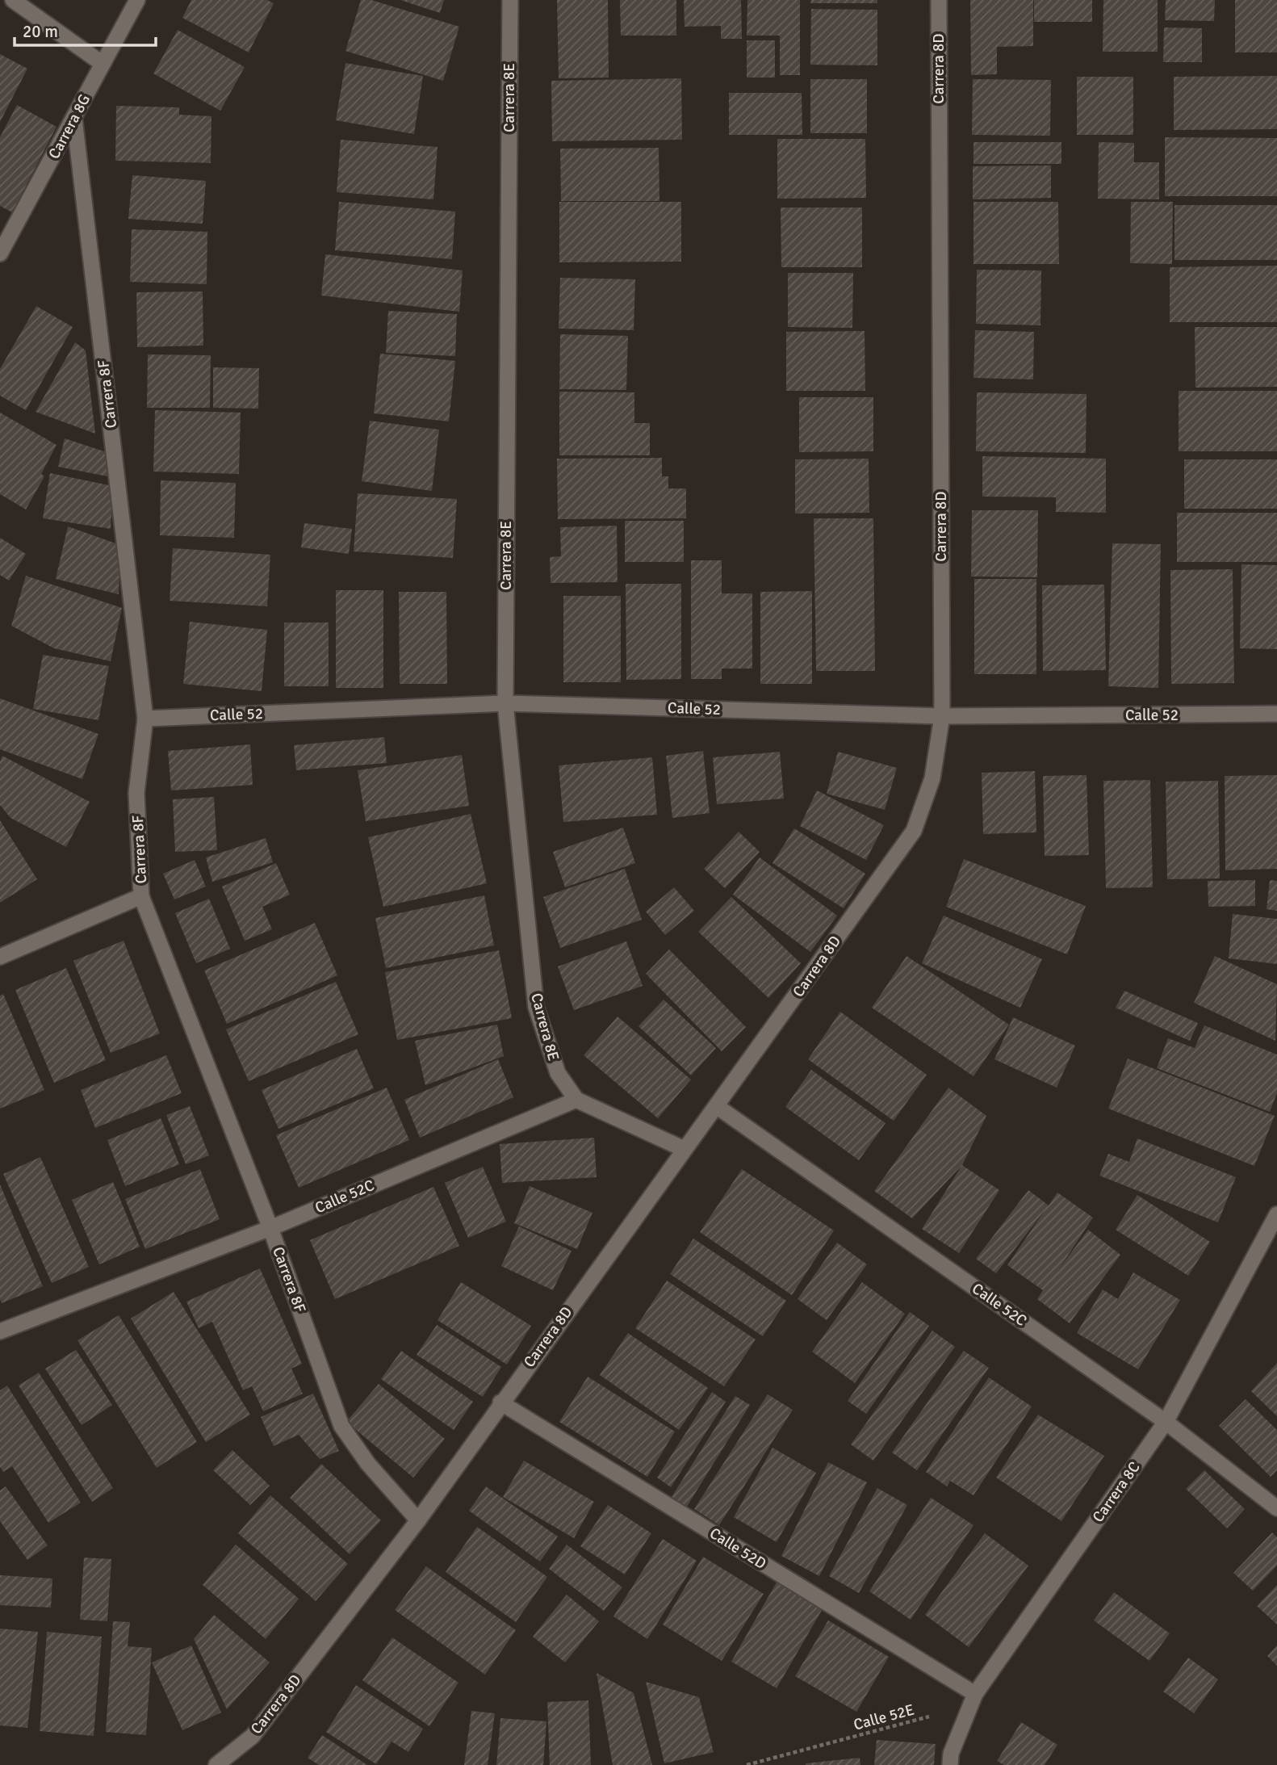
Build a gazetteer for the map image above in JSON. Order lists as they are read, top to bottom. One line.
{"streets":{"street":["Carrera 8D","Carrera 8E","Carrera 8G","Carrera 8F","Calle 52","Calle 52C","Carrera 8C","Calle 52D"],"path":["Calle 52E"]},"crossings":[["Carrera 8D","Carrera 8F"],["Carrera 8D","Calle 52"],["Carrera 8D","Calle 52C"],["Carrera 8D","Calle 52D"],["Carrera 8E","Calle 52"],["Carrera 8E","Calle 52C"],["Carrera 8G","Carrera 8F"],["Carrera 8F","Calle 52"],["Carrera 8F","Calle 52C"],["Calle 52C","Carrera 8C"],["Carrera 8C","Calle 52D"],["Carrera 8C","Calle 52E"],["Calle 52D","Calle 52E"]],"scale_bar":"20 m"}
